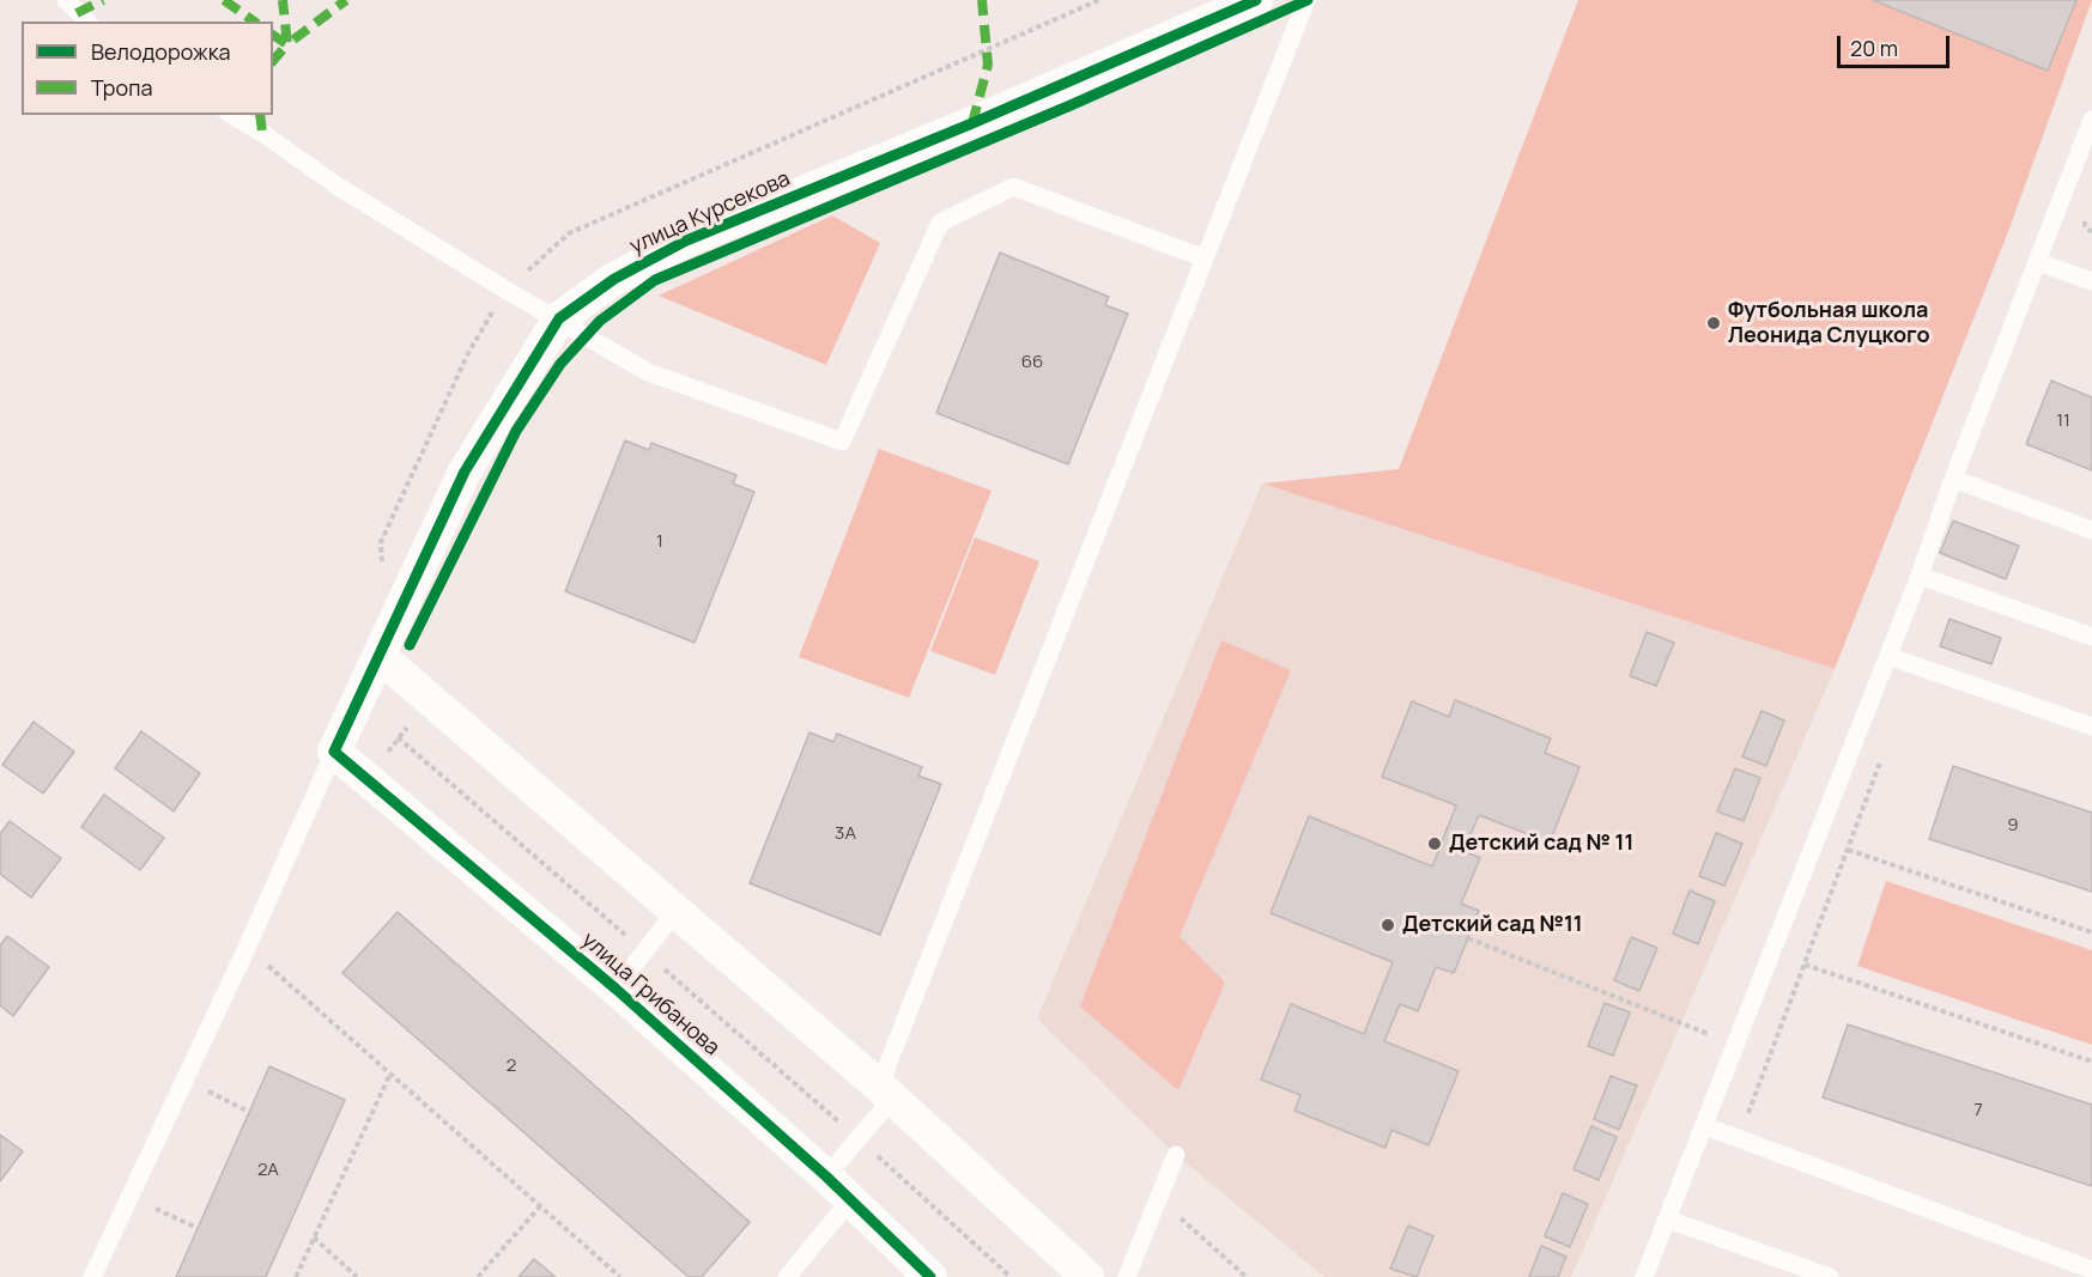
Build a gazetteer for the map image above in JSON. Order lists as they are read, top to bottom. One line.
{"streets":{"street":["улица Курсекова","улица Грибанова"]},"crossings":[["улица Курсекова","улица Грибанова"]],"places":["Футбольная школа Леонида Слуцкого","Детский сад № 11","Детский сад №11"],"house_numbers":["66","11","1","9","3А","2","7","2А"],"legend":["Велодорожка","Тропа"],"scale_bar":"20 m"}
